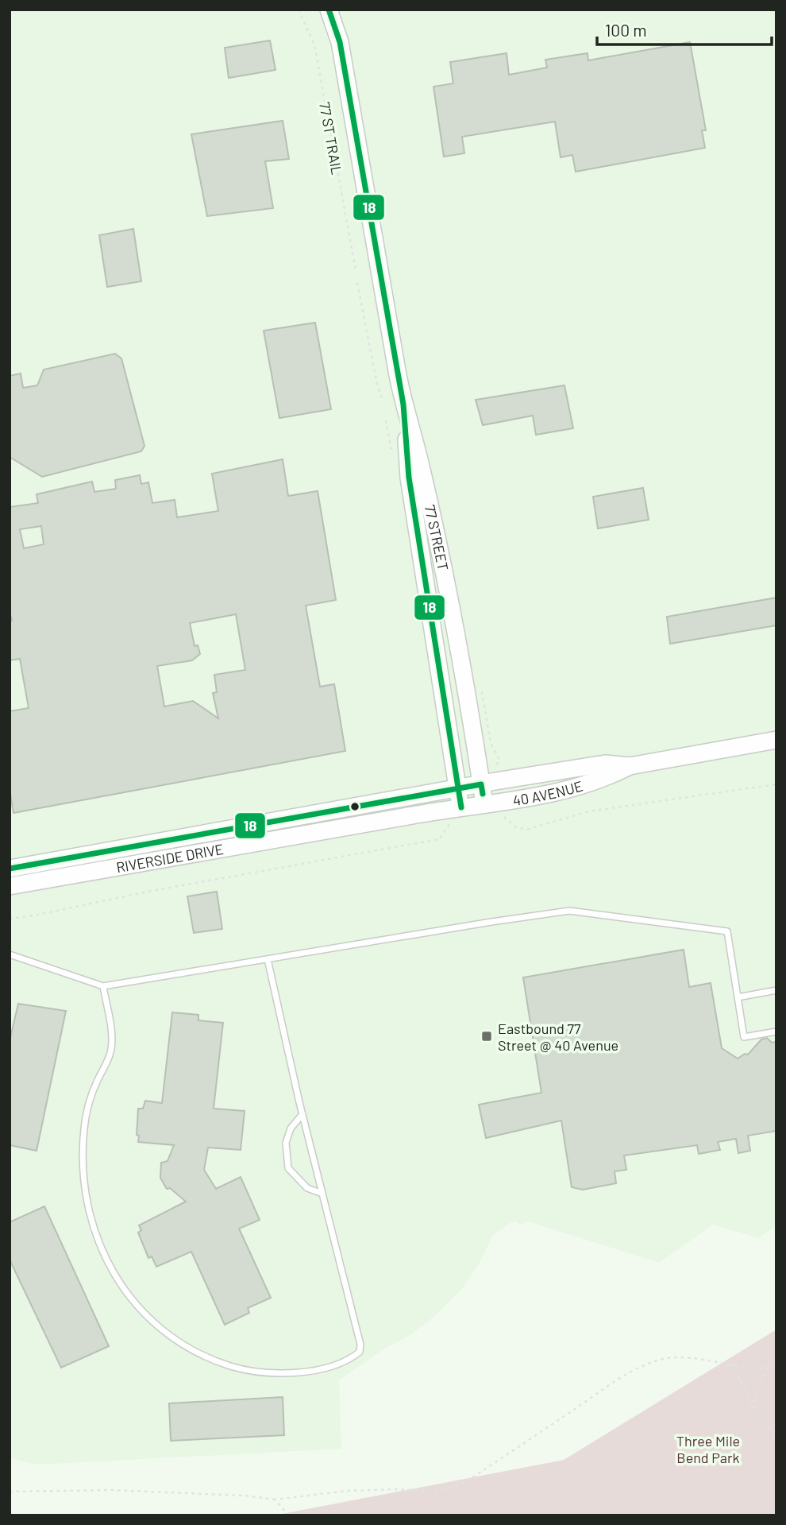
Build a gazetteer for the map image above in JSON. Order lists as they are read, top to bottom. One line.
{"streets":{"main road":["77 STREET","40 AVENUE","RIVERSIDE DRIVE"],"path":["77 ST TRAIL"]},"crossings":[["77 STREET","40 AVENUE"],["77 STREET","RIVERSIDE DRIVE"],["40 AVENUE","RIVERSIDE DRIVE"]],"parks":["Three Mile Bend Park"],"places":{"transit":["Eastbound 77 Street @ 40 Avenue"]},"lines":["transit line 18"],"scale_bar":"100 m"}
